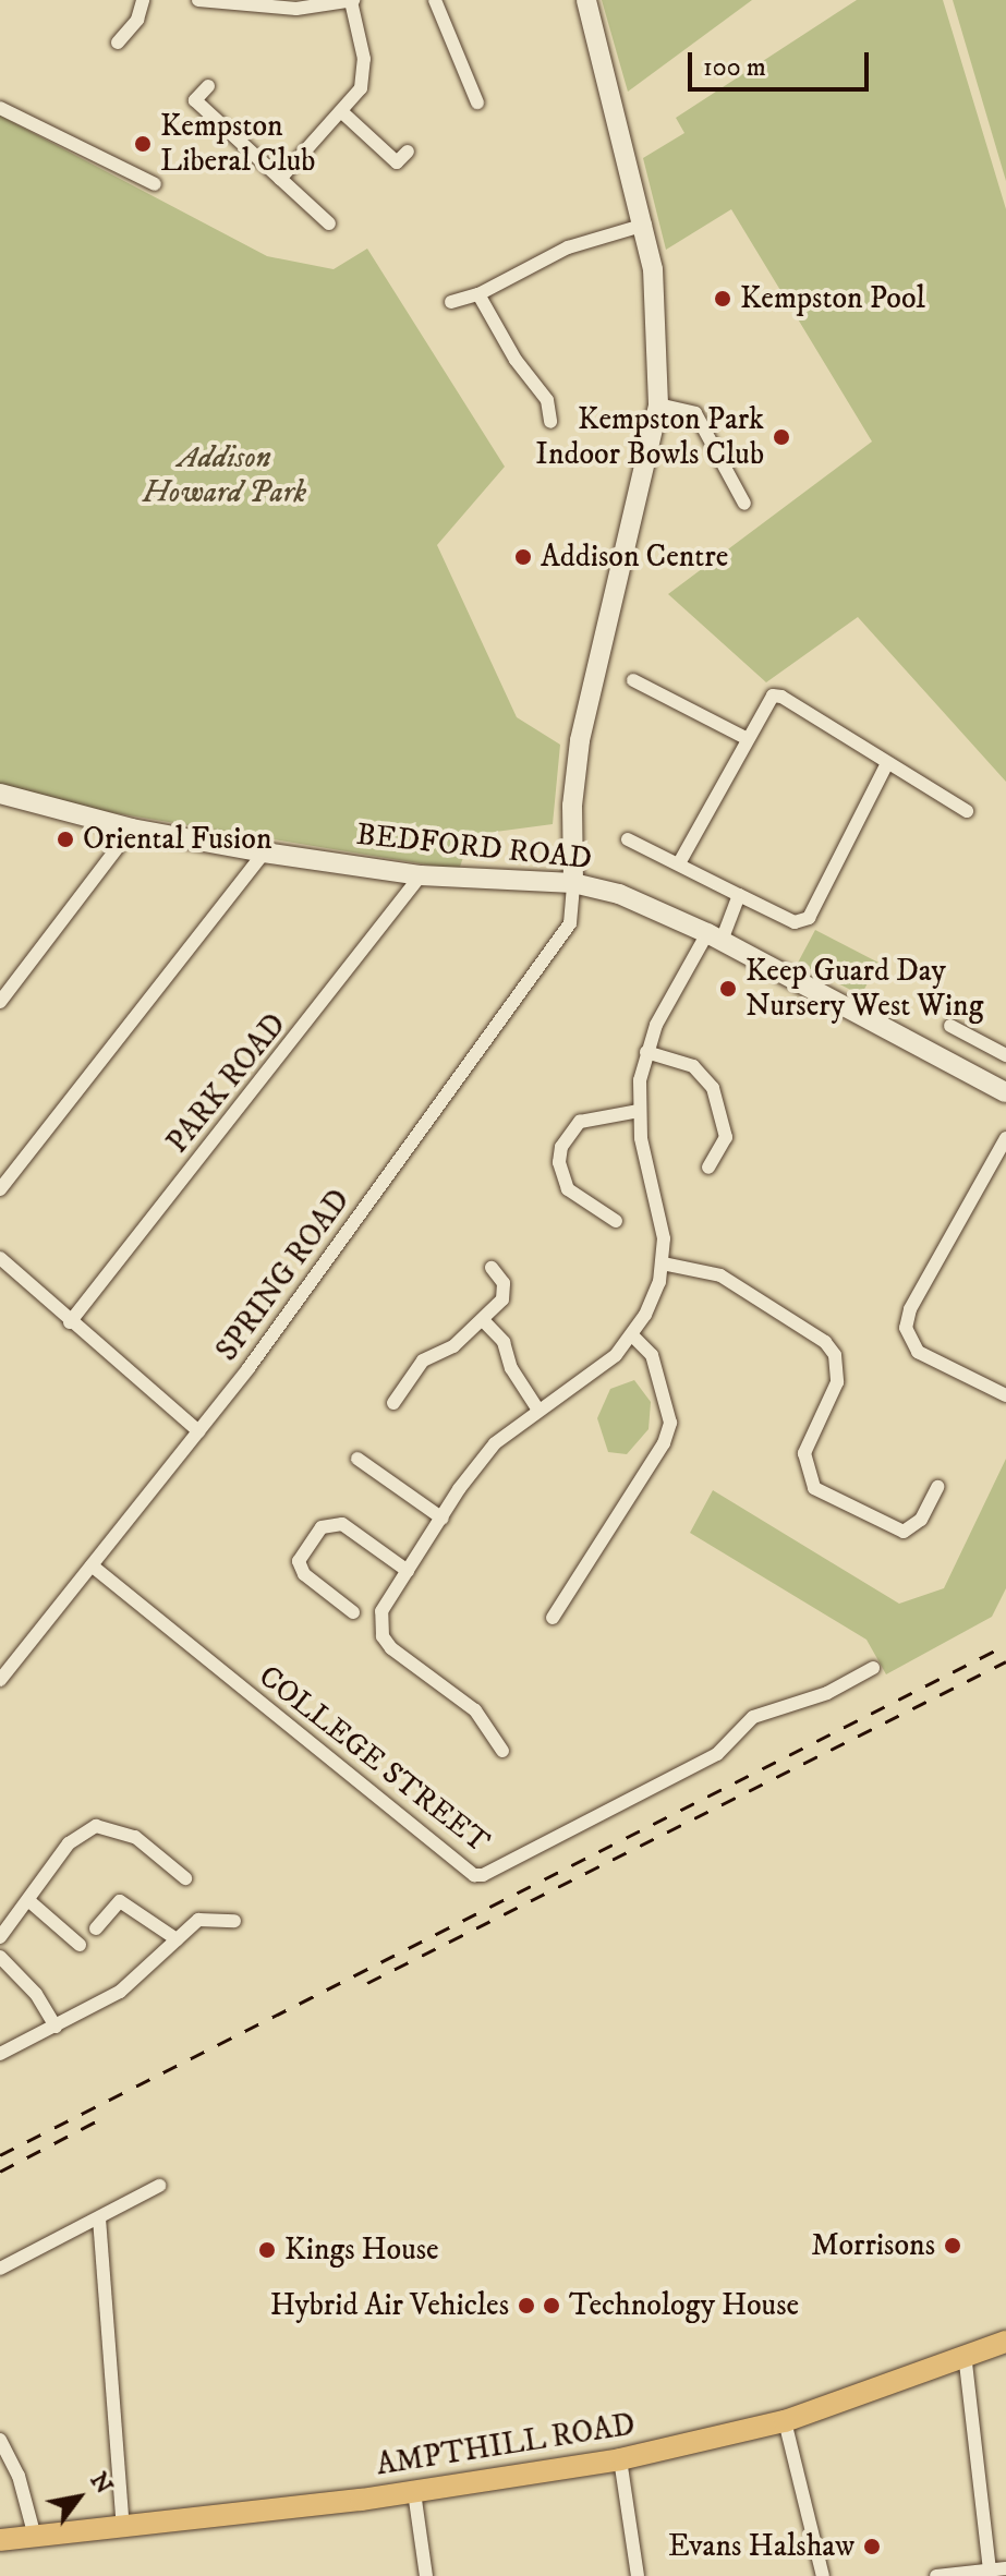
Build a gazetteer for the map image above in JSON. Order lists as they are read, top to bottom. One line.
{"streets":{"main road":["BEDFORD ROAD","AMPTHILL ROAD"],"street":["PARK ROAD","SPRING ROAD","COLLEGE STREET"]},"crossings":[["BEDFORD ROAD","PARK ROAD"],["BEDFORD ROAD","SPRING ROAD"],["SPRING ROAD","COLLEGE STREET"]],"parks":["Addison Howard Park"],"places":["Kempston Liberal Club","Kempston Pool","Kempston Park Indoor Bowls Club","Addison Centre","Oriental Fusion","Keep Guard Day Nursery West Wing","Morrisons","Kings House","Hybrid Air Vehicles","Technology House","Evans Halshaw"],"scale_bar":"100 m","north":"top right"}
